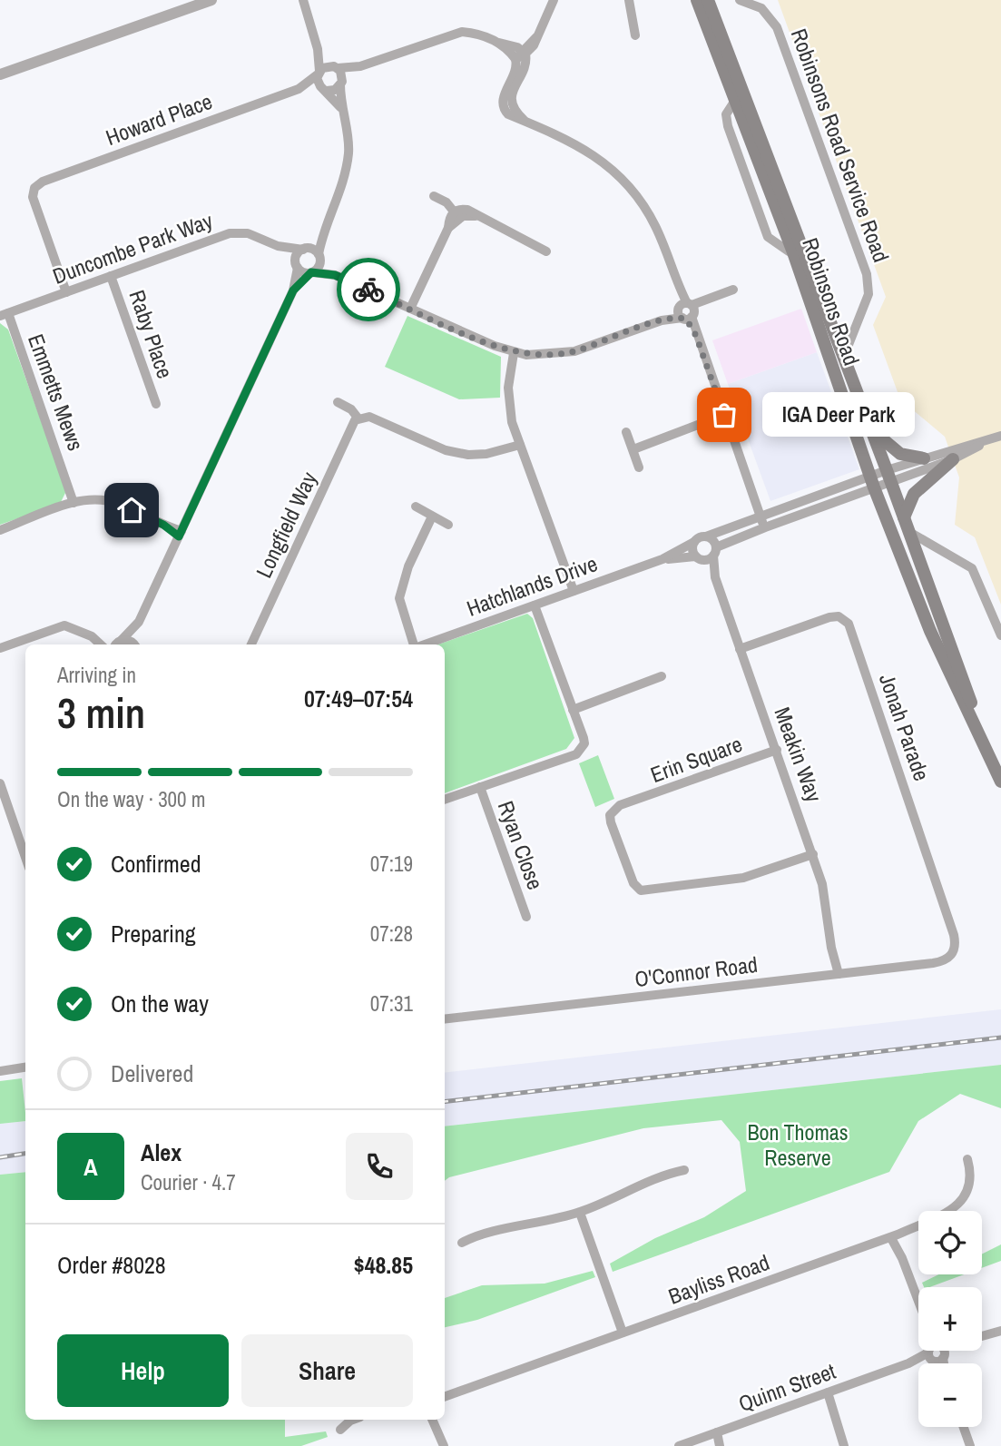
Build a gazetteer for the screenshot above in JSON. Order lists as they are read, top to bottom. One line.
{"streets":{"main road":["Robinsons Road"],"street":["Howard Place","Robinsons Road Service Road","Duncombe Park Way","Raby Place","Emmetts Mews","Longfield Way","Hatchlands Drive","Jonah Parade","Meakin Way","Erin Square","Ryan Close","O'Connor Road","Bayliss Road","Quinn Street"]},"crossings":[["Howard Place","Duncombe Park Way"],["Robinsons Road Service Road","Robinsons Road"],["Duncombe Park Way","Raby Place"],["Duncombe Park Way","Emmetts Mews"],["Hatchlands Drive","Meakin Way"],["Jonah Parade","Meakin Way"],["Jonah Parade","O'Connor Road"],["Meakin Way","Erin Square"],["Meakin Way","O'Connor Road"]],"parks":["Bon Thomas Reserve"],"places":["IGA Deer Park"],"page":{"bubble":"IGA Deer Park","heading":["3 min","Arriving in","07:49–07:54"],"panel":["Alex","Courier · 4.7","Order #8028","$48.85"],"bar":"On the way · 300 m","list":[["Confirmed","07:19"],["Preparing","07:28"],["On the way","07:31"],"Delivered"],"round":"A","map_buttons":["+","−"],"buttons":["Help","Share"]}}
